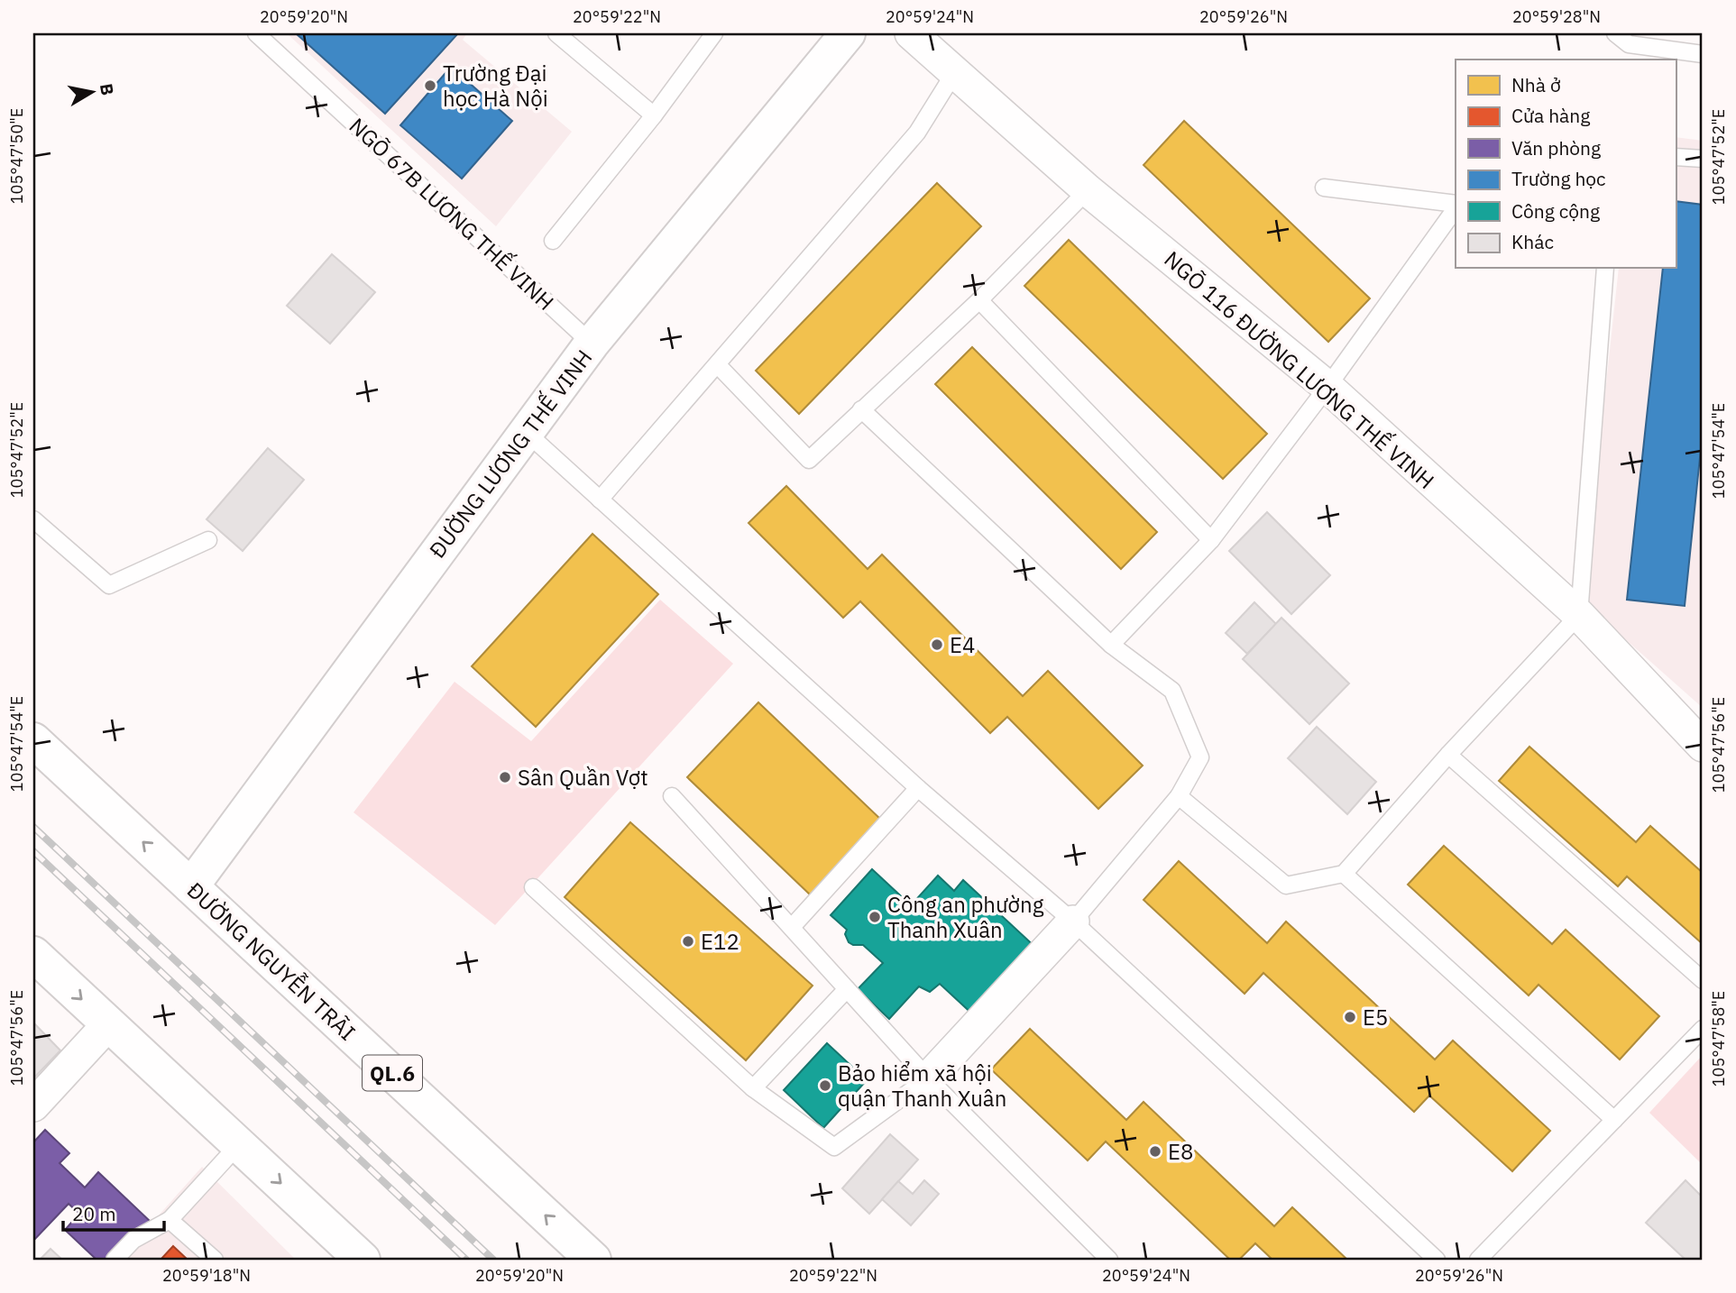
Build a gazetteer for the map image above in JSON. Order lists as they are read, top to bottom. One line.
{"streets":{"main road":["ĐƯỜNG LƯƠNG THẾ VINH","ĐƯỜNG NGUYỄN TRÃI","QL.6"],"street":["NGÕ 116 ĐƯỜNG LƯƠNG THẾ VINH"],"lane":["NGÕ 67B LƯƠNG THẾ VINH"]},"crossings":[["NGÕ 67B LƯƠNG THẾ VINH","ĐƯỜNG LƯƠNG THẾ VINH"],["ĐƯỜNG LƯƠNG THẾ VINH","ĐƯỜNG NGUYỄN TRÃI"]],"places":["Trường Đại học Hà Nội","E4","Sân Quần Vợt","Công an phường Thanh Xuân","E12","E5","Bảo hiểm xã hội quận Thanh Xuân","E8"],"legend":["Nhà ở","Cửa hàng","Văn phòng","Trường học","Công cộng","Khác"],"scale_bar":"20 m","north":"right","coordinates":["20°59'20\"N","20°59'22\"N","20°59'24\"N","20°59'26\"N","20°59'28\"N","105°47'50\"E","105°47'52\"E","105°47'54\"E","105°47'56\"E","105°47'58\"E","20°59'18\"N"]}
